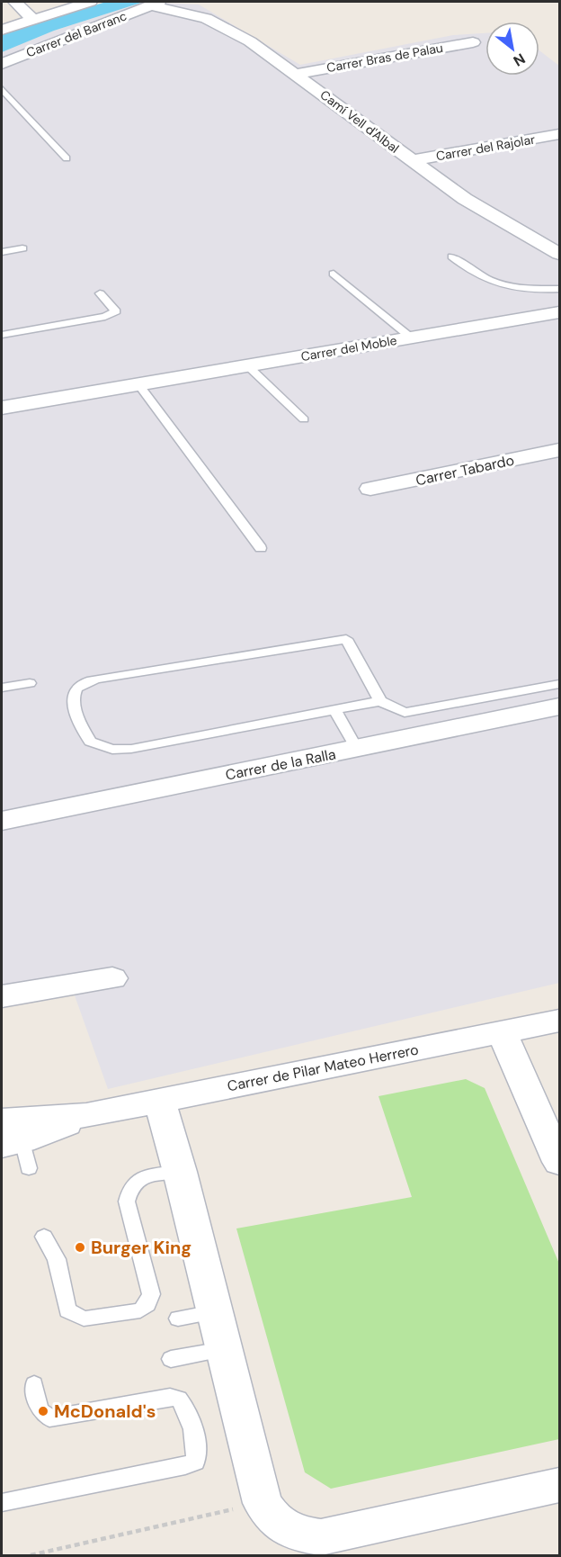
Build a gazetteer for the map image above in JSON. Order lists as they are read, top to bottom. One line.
{"streets":{"street":["Carrer del Barranc","Carrer Bras de Palau","Camí Vell d'Albal","Carrer del Rajolar","Carrer del Moble","Carrer Tabardo","Carrer de la Ralla","Carrer de Pilar Mateo Herrero"]},"crossings":[["Carrer del Barranc","Camí Vell d'Albal"],["Carrer Bras de Palau","Camí Vell d'Albal"],["Camí Vell d'Albal","Carrer del Rajolar"]],"places":["Burger King","McDonald's"],"north":"bottom right"}
